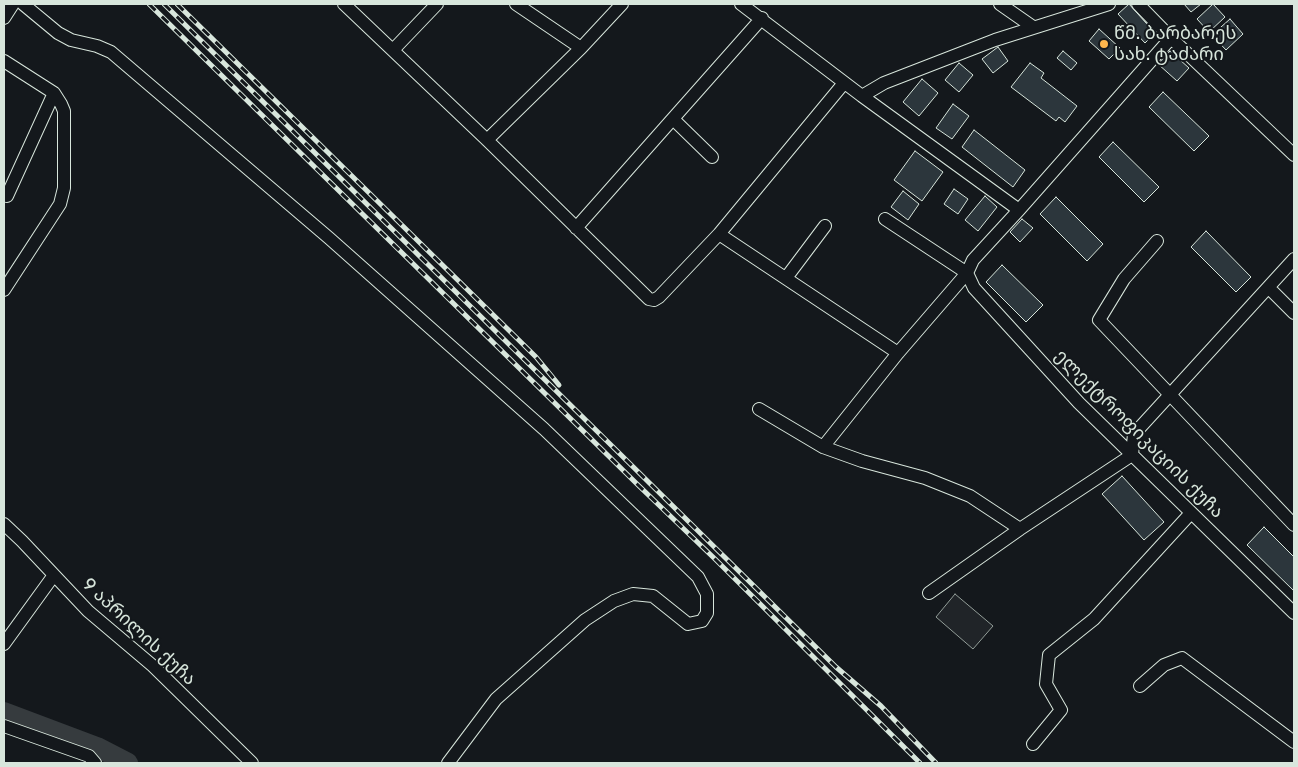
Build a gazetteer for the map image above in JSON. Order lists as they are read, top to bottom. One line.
{"streets":{"street":["ელექტროფიკაციის ქუჩა","9 აპრილის ქუჩა"]},"places":["წმ. ბარბარეს სახ. ტაძარი"]}
